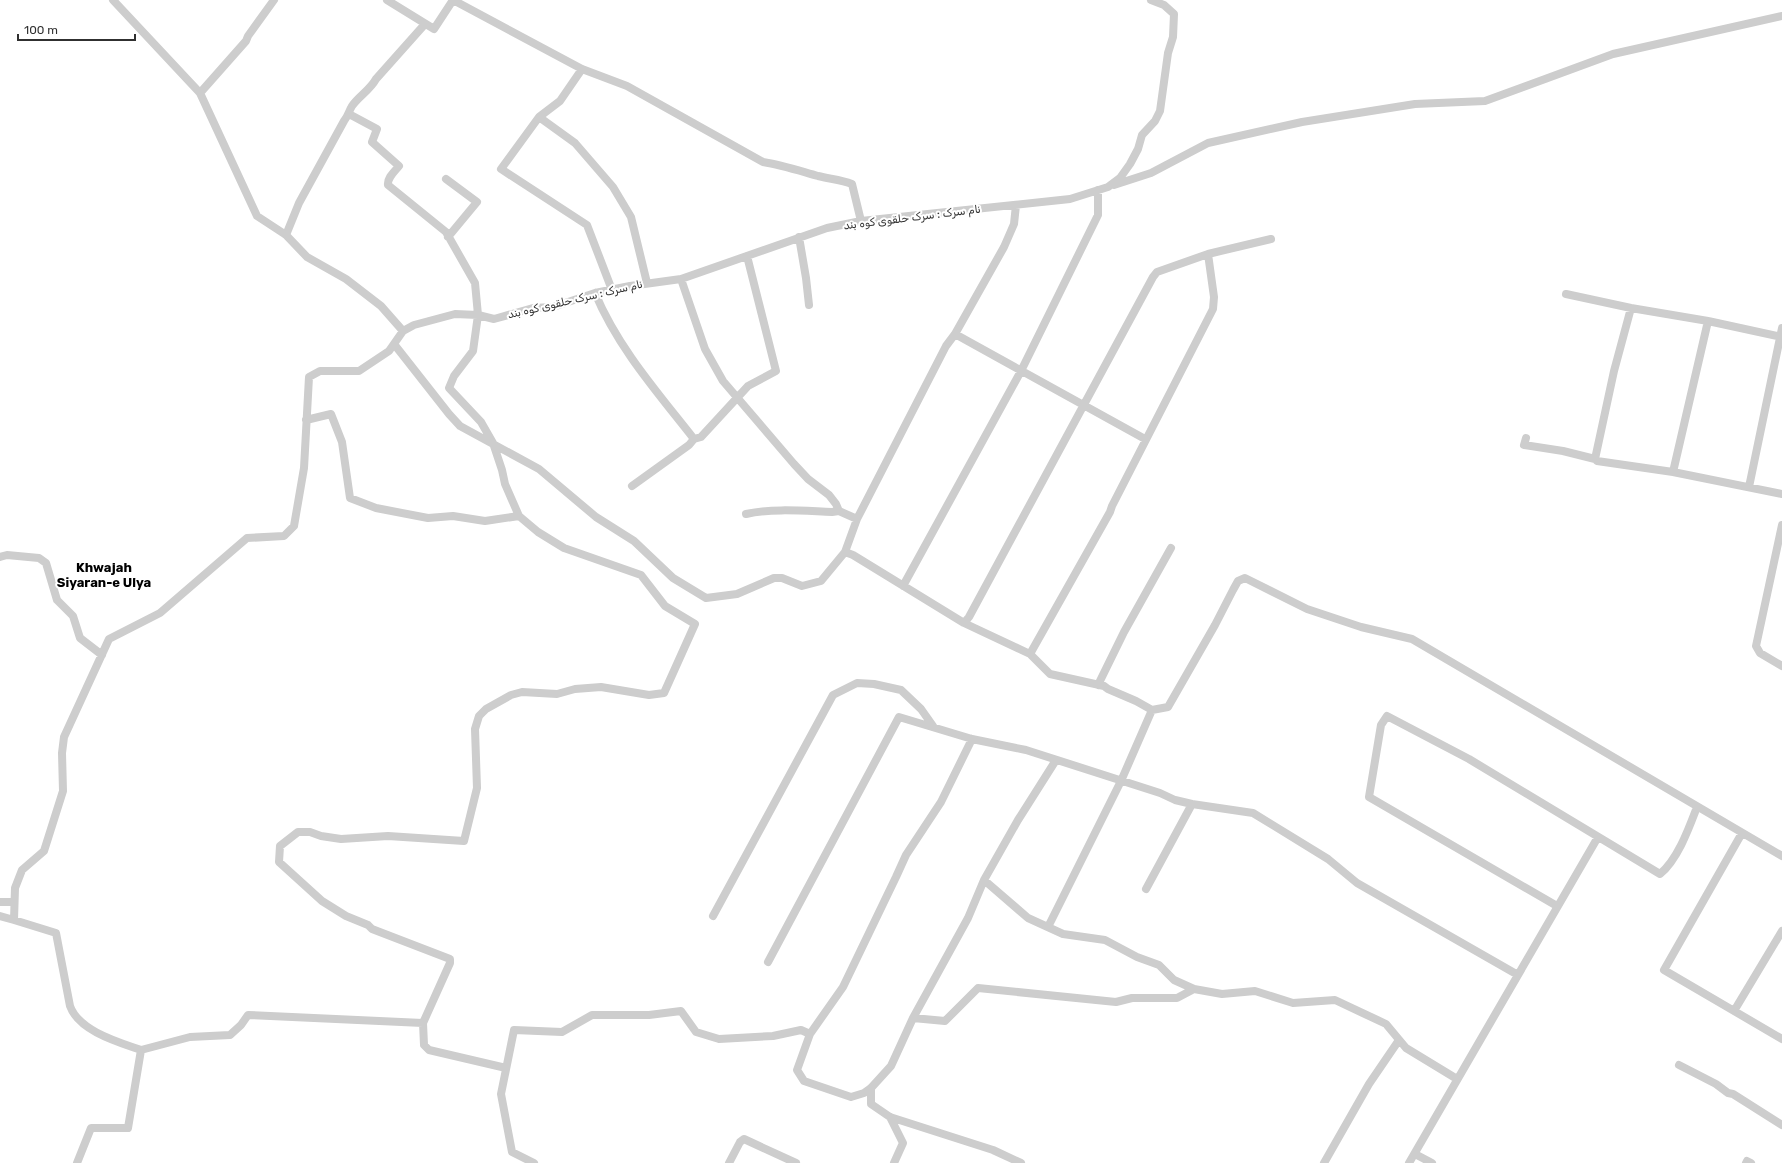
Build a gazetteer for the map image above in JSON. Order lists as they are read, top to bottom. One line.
{"streets":{"street":["نام سرک : سرک حلقوی کوه بند"]},"districts":["Khwajah Siyaran-e Ulya"],"scale_bar":"100 m"}
